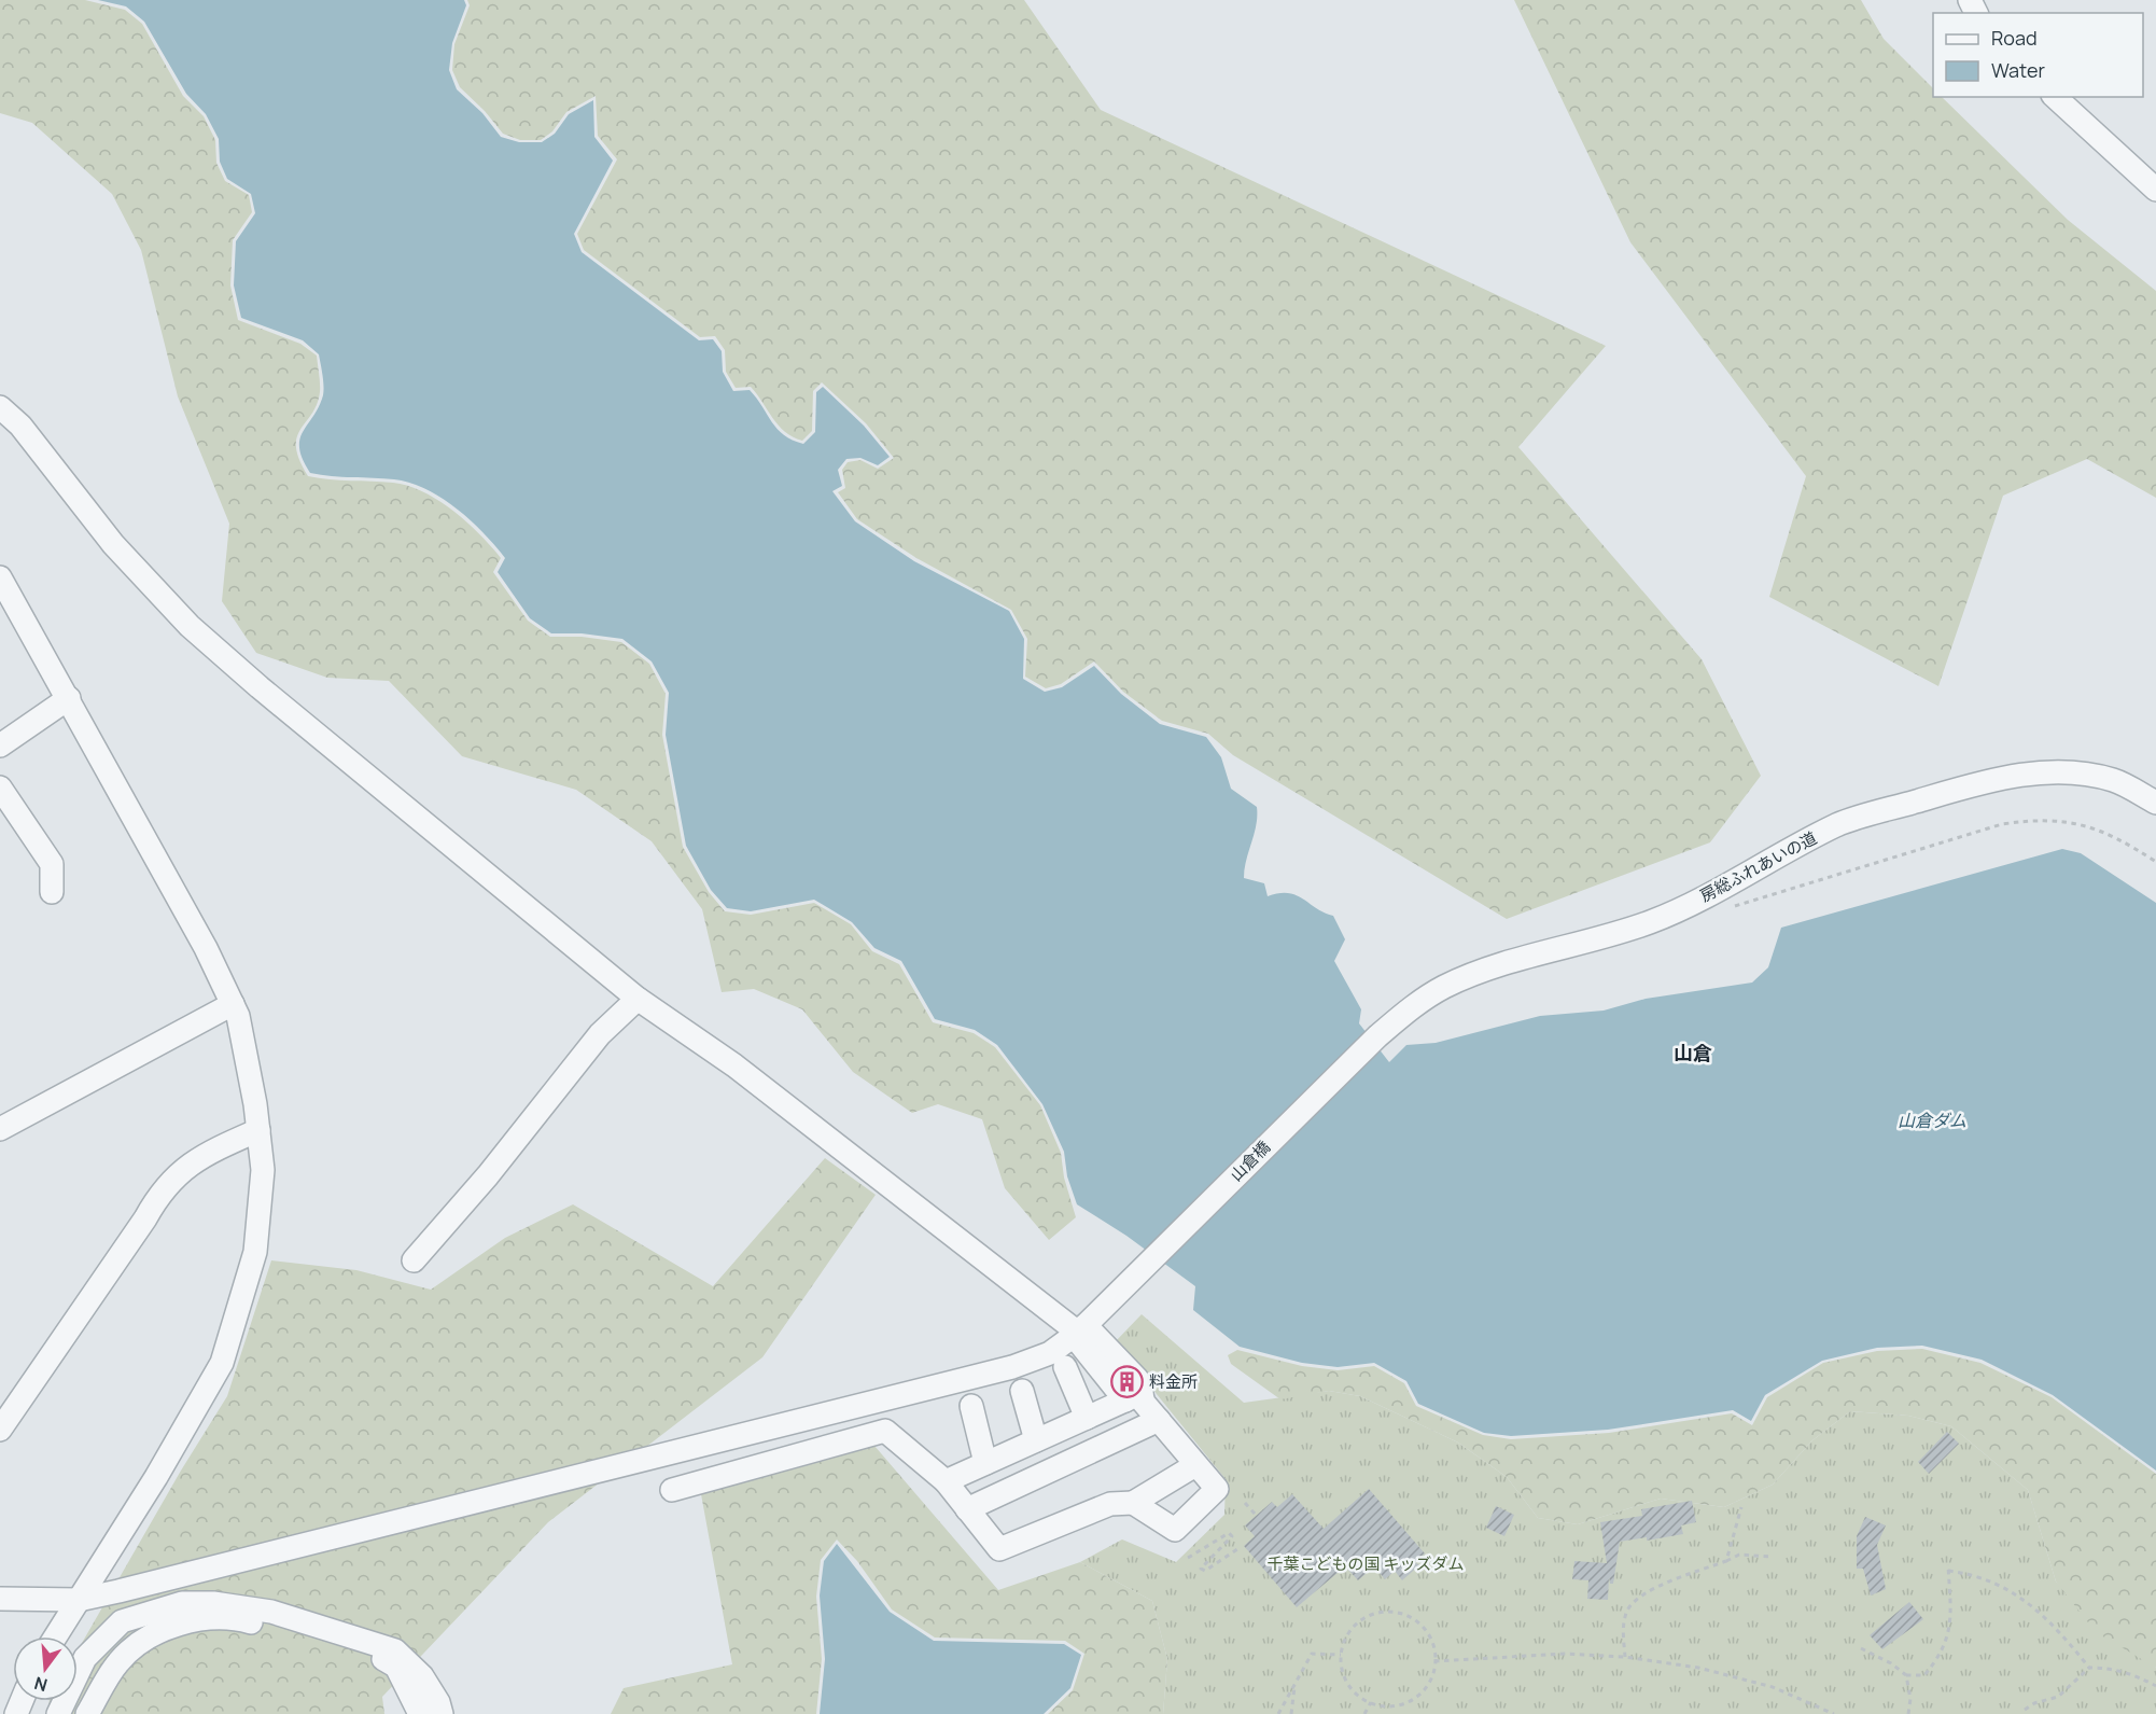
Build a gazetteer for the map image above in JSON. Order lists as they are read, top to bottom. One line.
{"streets":{"street":["房総ふれあいの道","山倉橋"]},"crossings":[["房総ふれあいの道","山倉橋"]],"districts":["山倉"],"water":["山倉ダム"],"parks":["千葉こどもの国 キッズダム"],"places":{"building":["料金所"]},"legend":["Road","Water"],"north":"bottom"}
